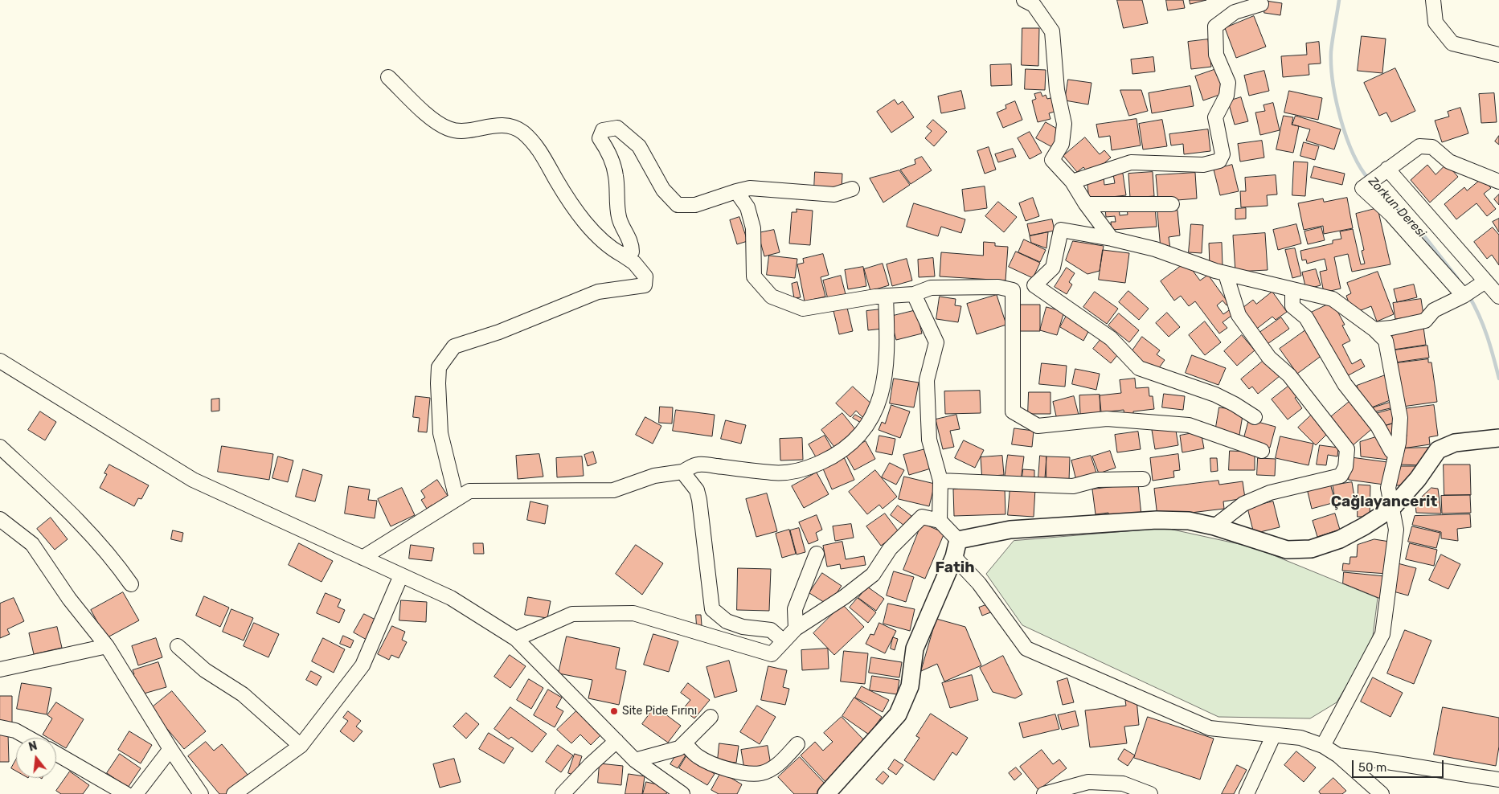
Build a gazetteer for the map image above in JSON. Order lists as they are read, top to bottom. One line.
{"districts":["Çağlayancerit","Fatih"],"water":["Zorkun Deresi"],"places":["Site Pide Fırını"],"scale_bar":"50 m","north":"top"}
